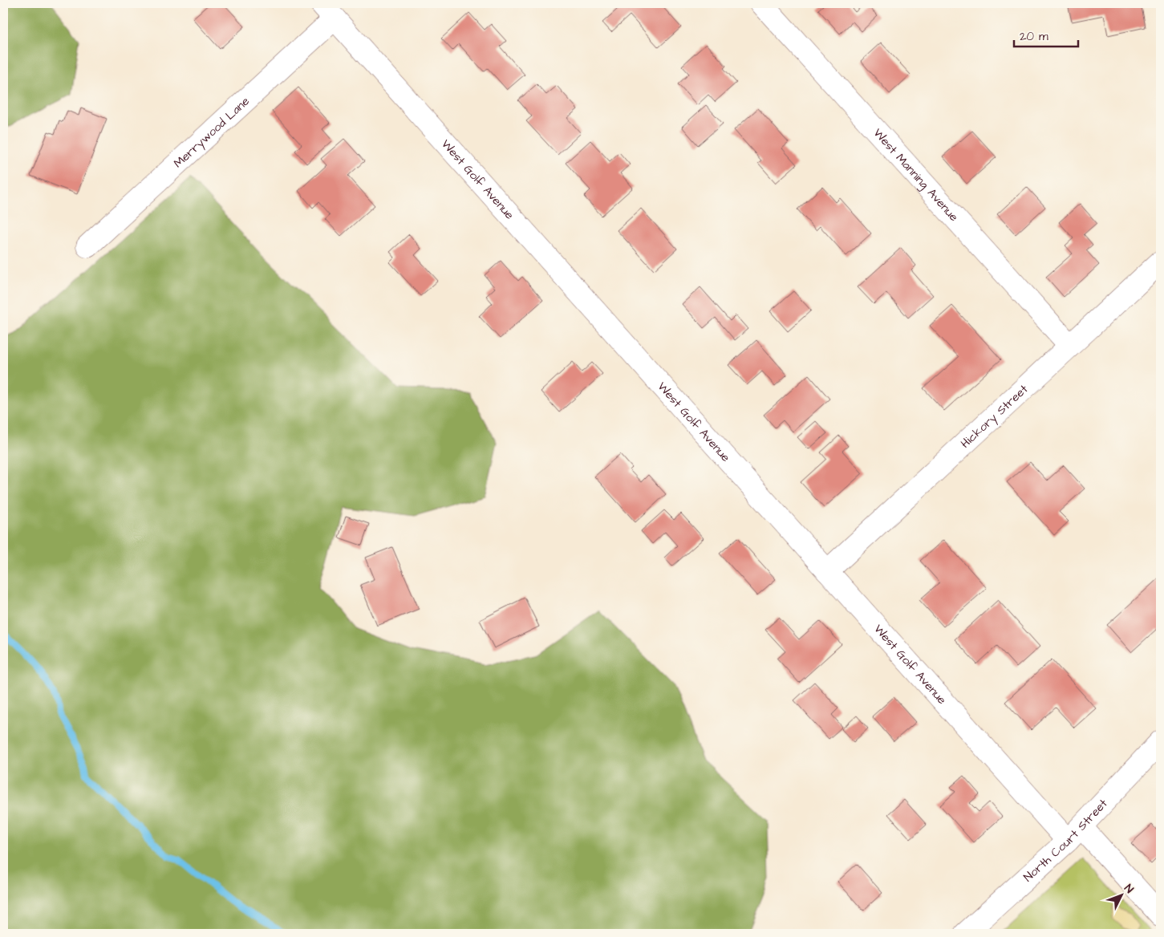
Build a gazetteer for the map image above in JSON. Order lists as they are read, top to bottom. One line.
{"streets":{"street":["Merrywood Lane","West Manning Avenue","West Golf Avenue","Hickory Street","North Court Street"]},"crossings":[["Merrywood Lane","West Golf Avenue"],["West Manning Avenue","Hickory Street"],["West Golf Avenue","Hickory Street"],["West Golf Avenue","North Court Street"]],"scale_bar":"20 m","north":"top right"}
